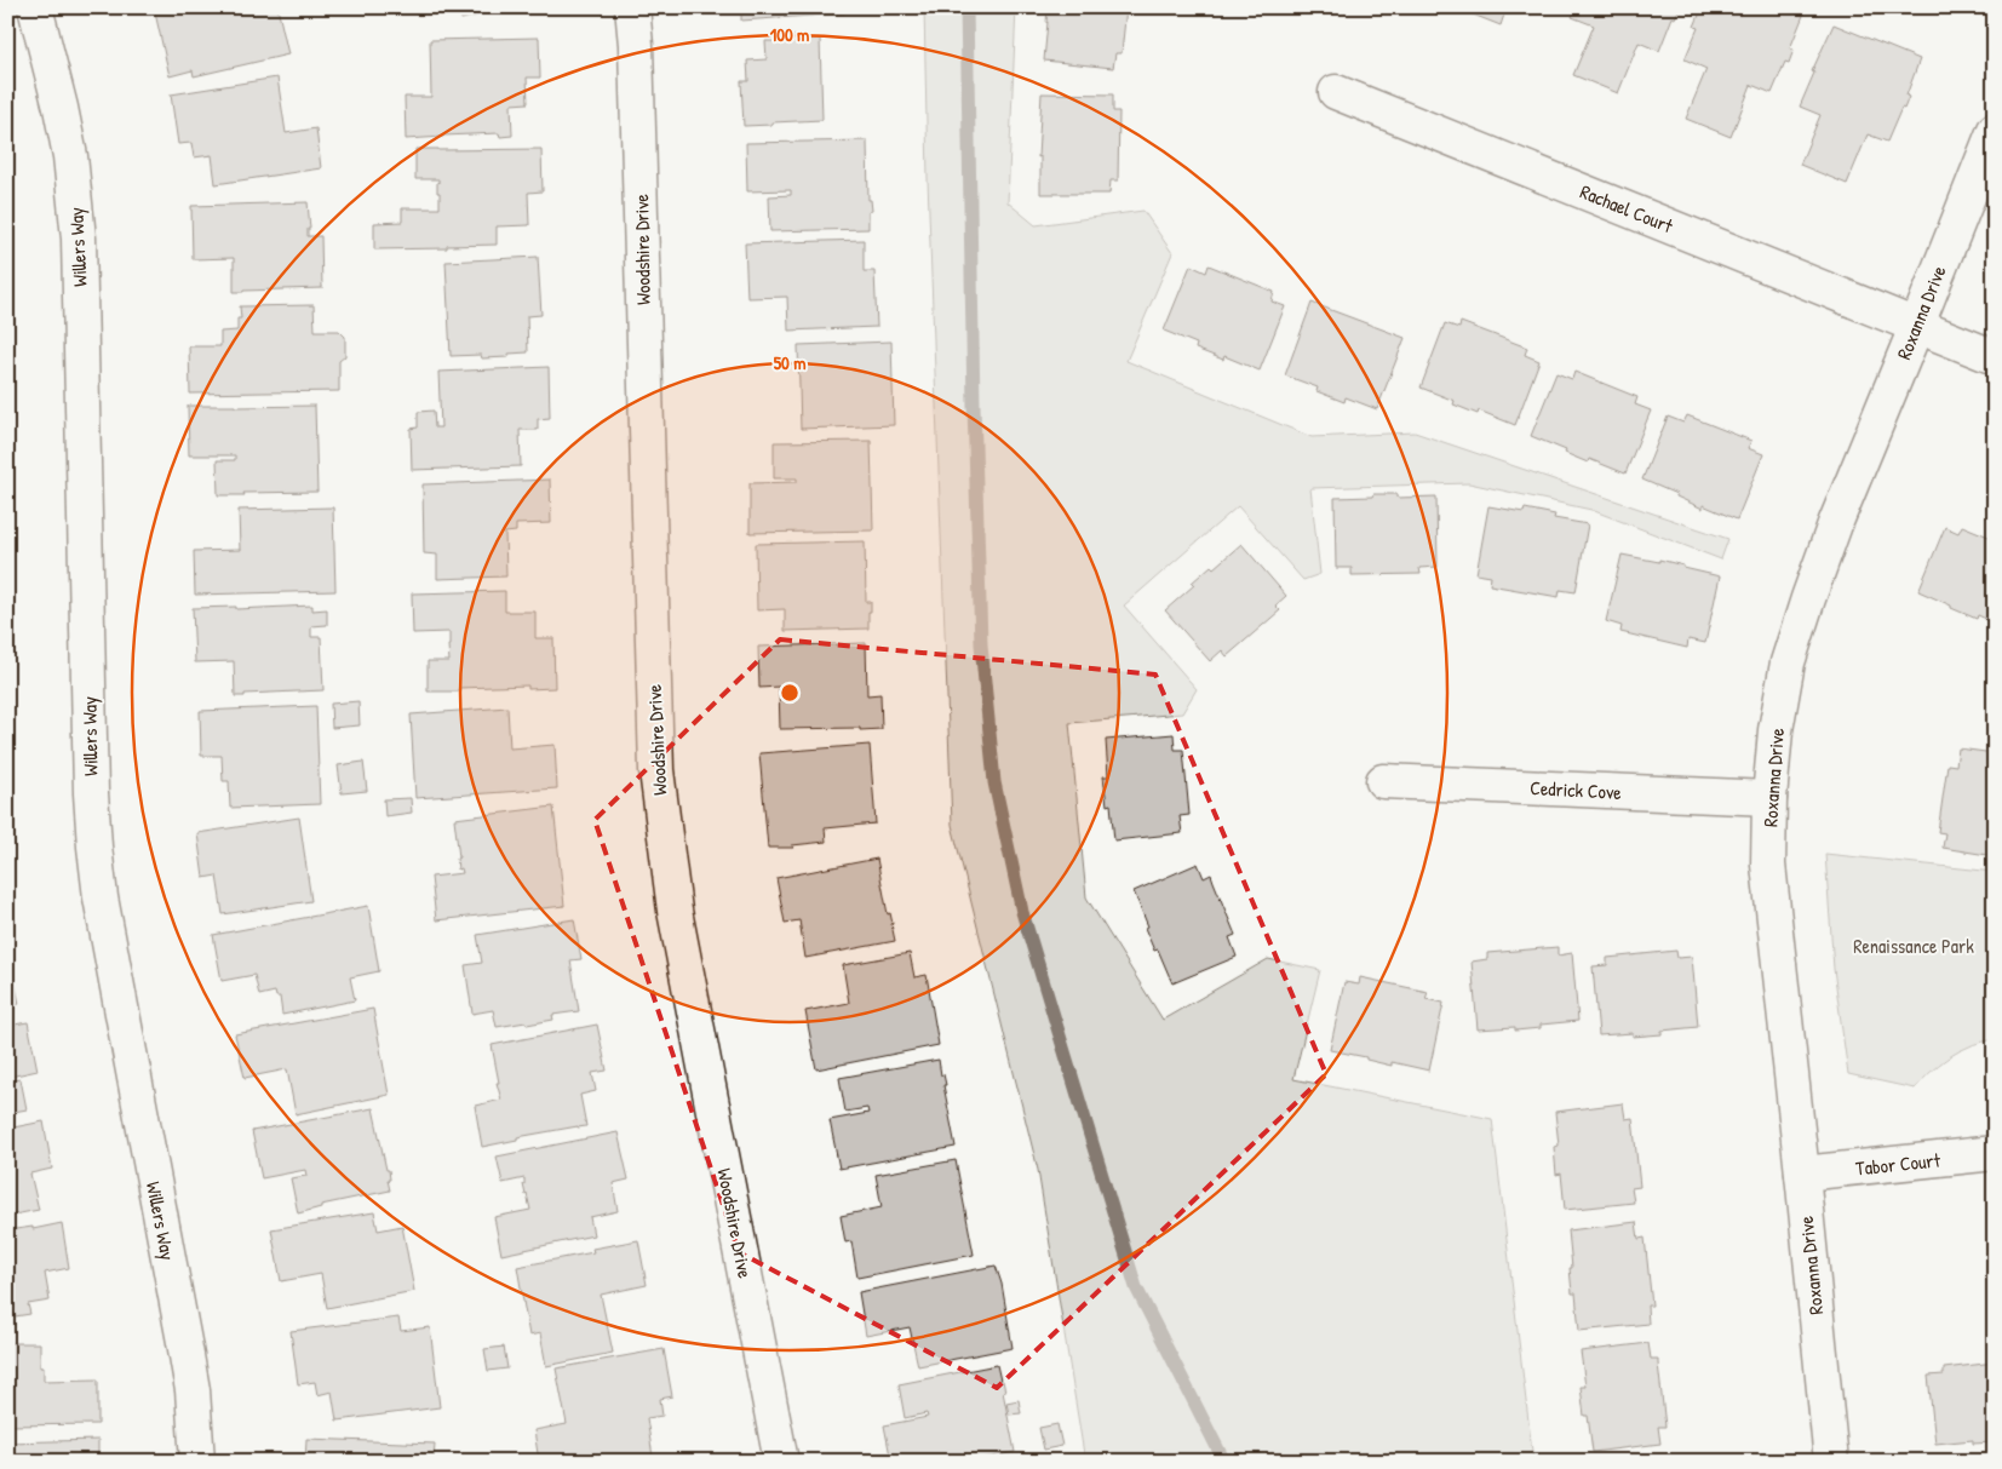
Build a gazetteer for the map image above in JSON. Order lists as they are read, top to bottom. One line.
{"streets":{"street":["Rachael Court","Willers Way","Woodshire Drive","Roxanna Drive","Cedrick Cove","Tabor Court"]},"crossings":[["Rachael Court","Roxanna Drive"],["Roxanna Drive","Cedrick Cove"],["Roxanna Drive","Tabor Court"]],"parks":["Renaissance Park"],"rings":["100 m","50 m"]}
